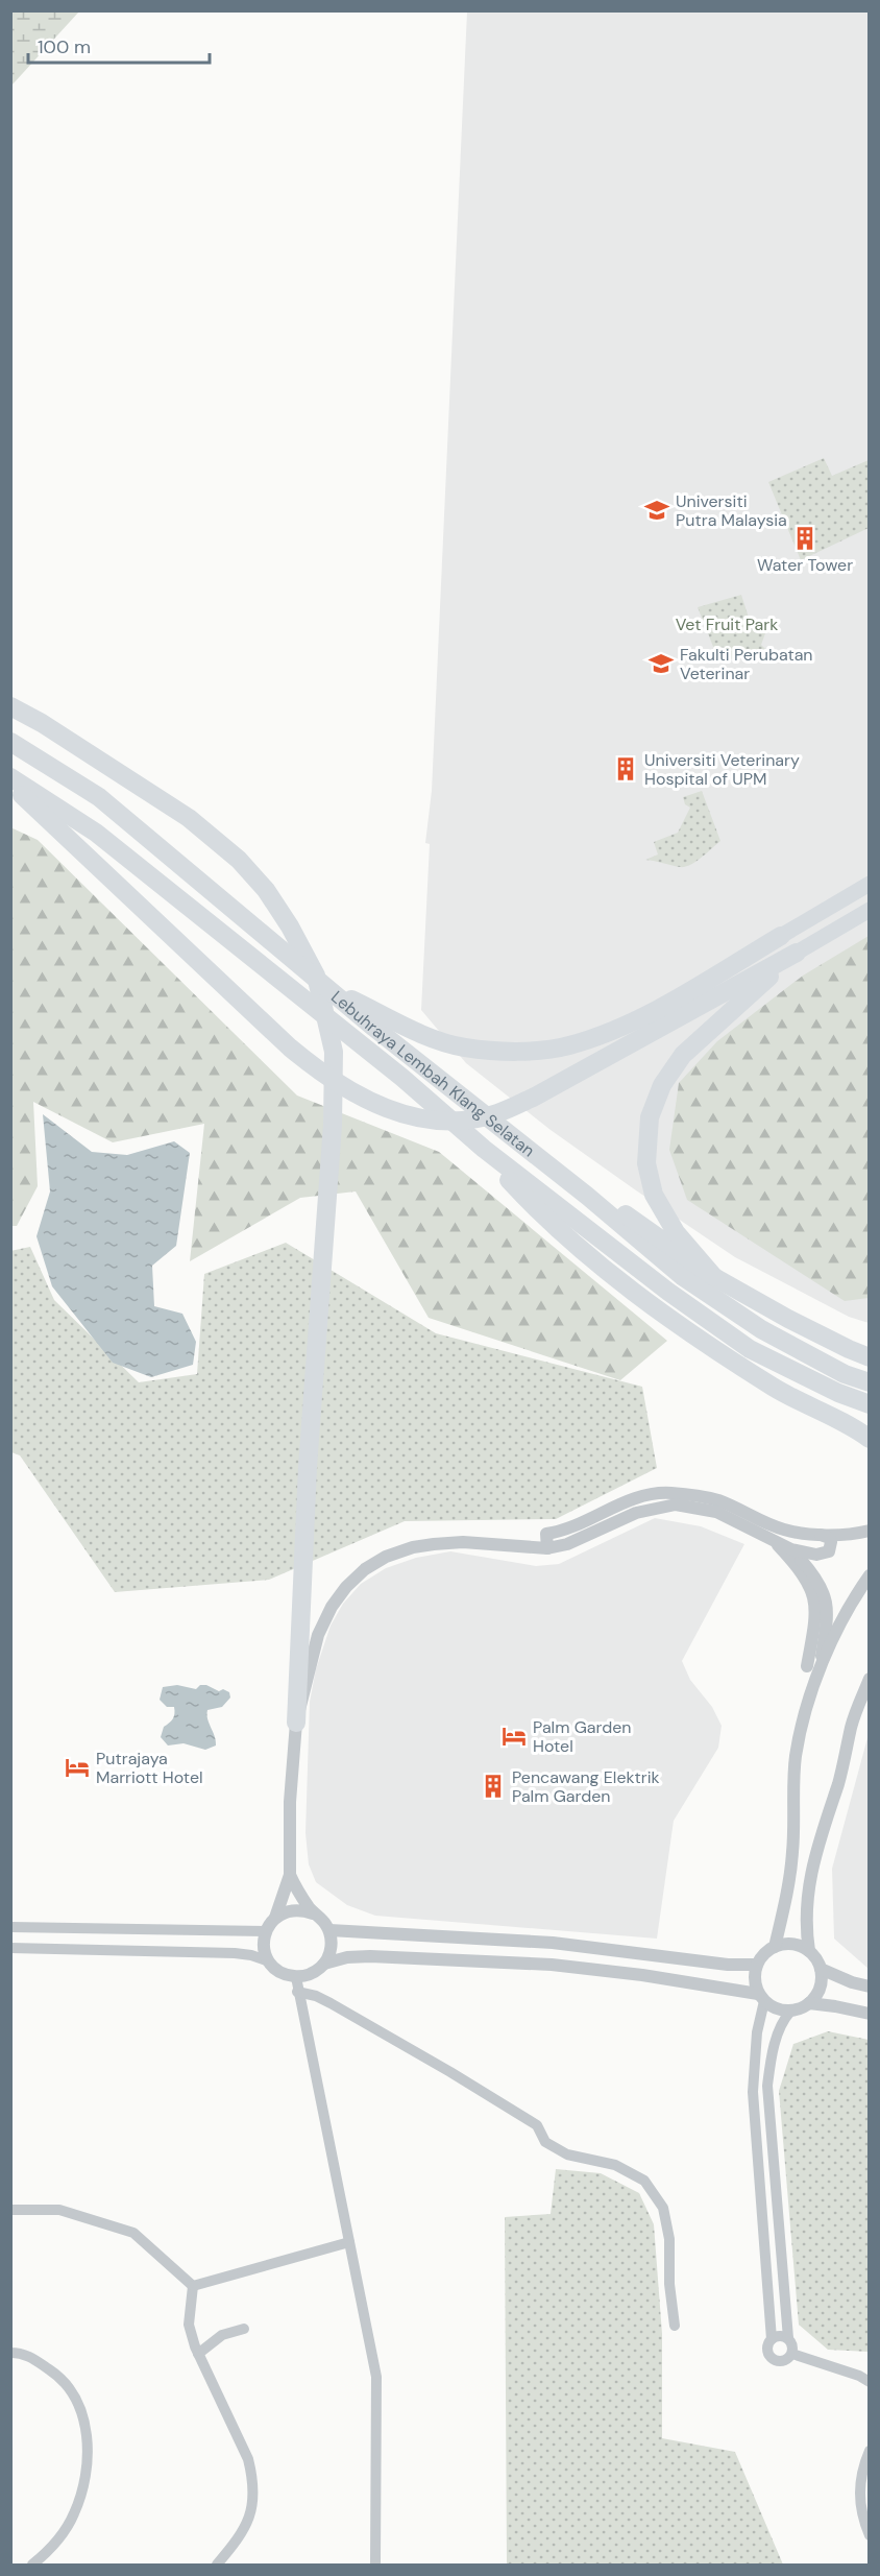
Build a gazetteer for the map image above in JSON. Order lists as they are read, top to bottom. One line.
{"streets":{"highway":["Lebuhraya Lembah Klang Selatan"]},"parks":["Vet Fruit Park"],"places":{"school or university":["Universiti Putra Malaysia","Fakulti Perubatan Veterinar"],"building":["Water Tower","Universiti Veterinary Hospital of UPM","Pencawang Elektrik Palm Garden"],"hotel":["Palm Garden Hotel","Putrajaya Marriott Hotel"]},"scale_bar":"100 m"}
